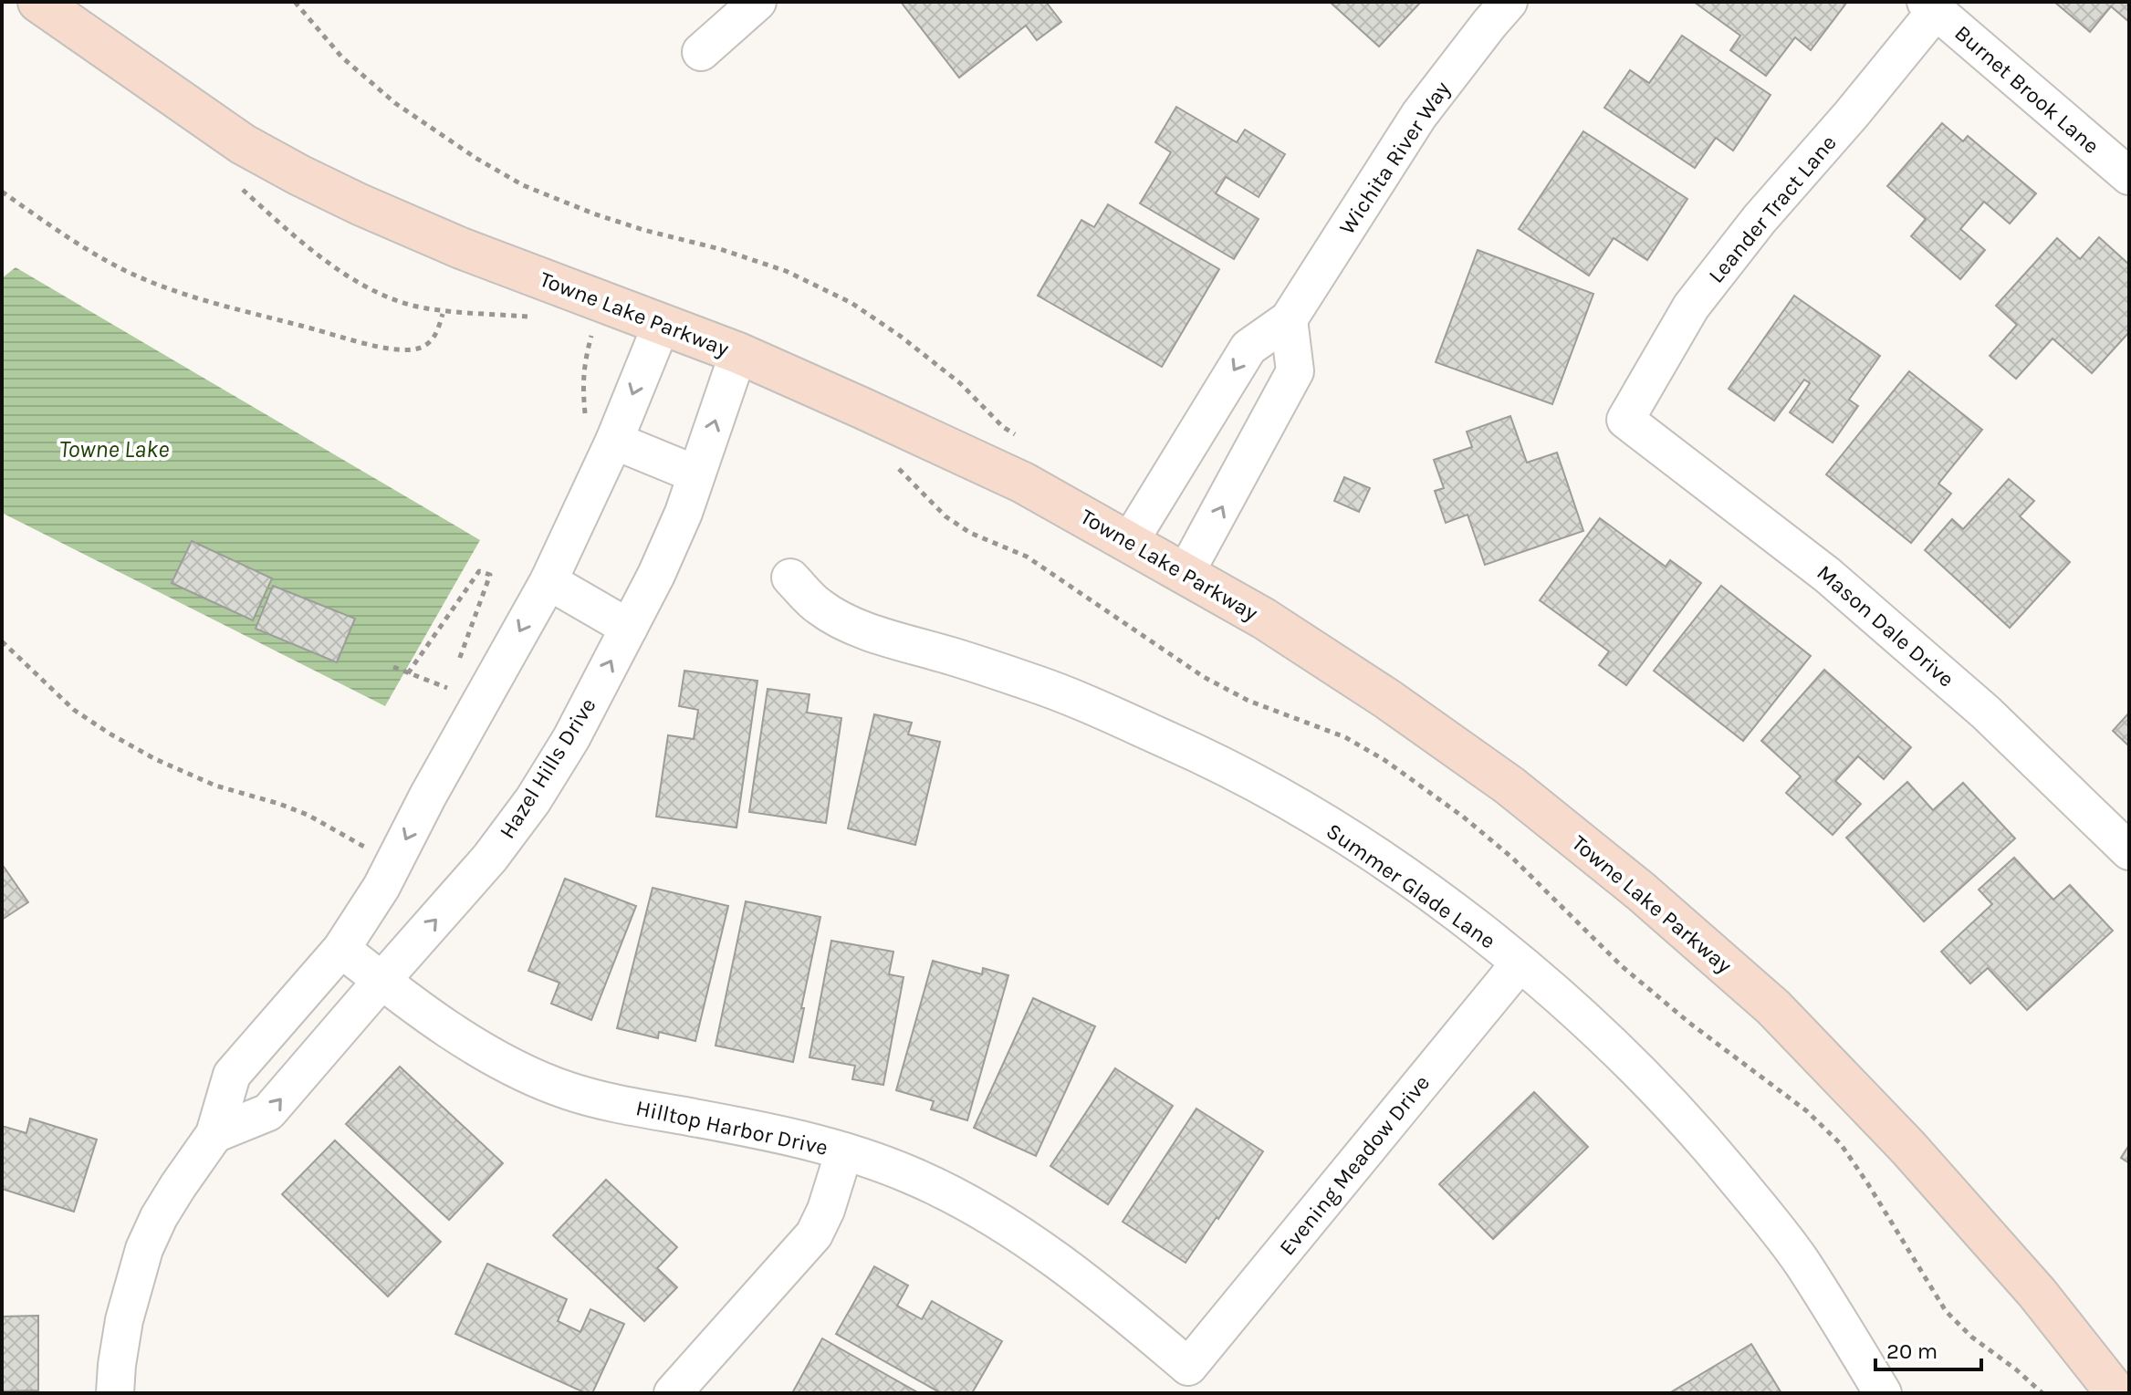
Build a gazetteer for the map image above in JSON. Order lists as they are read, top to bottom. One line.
{"streets":{"street":["Burnet Brook Lane","Wichita River Way","Leander Tract Lane","Towne Lake Parkway","Mason Dale Drive","Hazel Hills Drive","Summer Glade Lane","Hilltop Harbor Drive","Evening Meadow Drive"]},"crossings":[["Burnet Brook Lane","Leander Tract Lane"],["Wichita River Way","Towne Lake Parkway"],["Leander Tract Lane","Mason Dale Drive"],["Towne Lake Parkway","Hazel Hills Drive"],["Hazel Hills Drive","Hilltop Harbor Drive"],["Summer Glade Lane","Evening Meadow Drive"],["Hilltop Harbor Drive","Evening Meadow Drive"]],"water":["Towne Lake"],"scale_bar":"20 m"}
